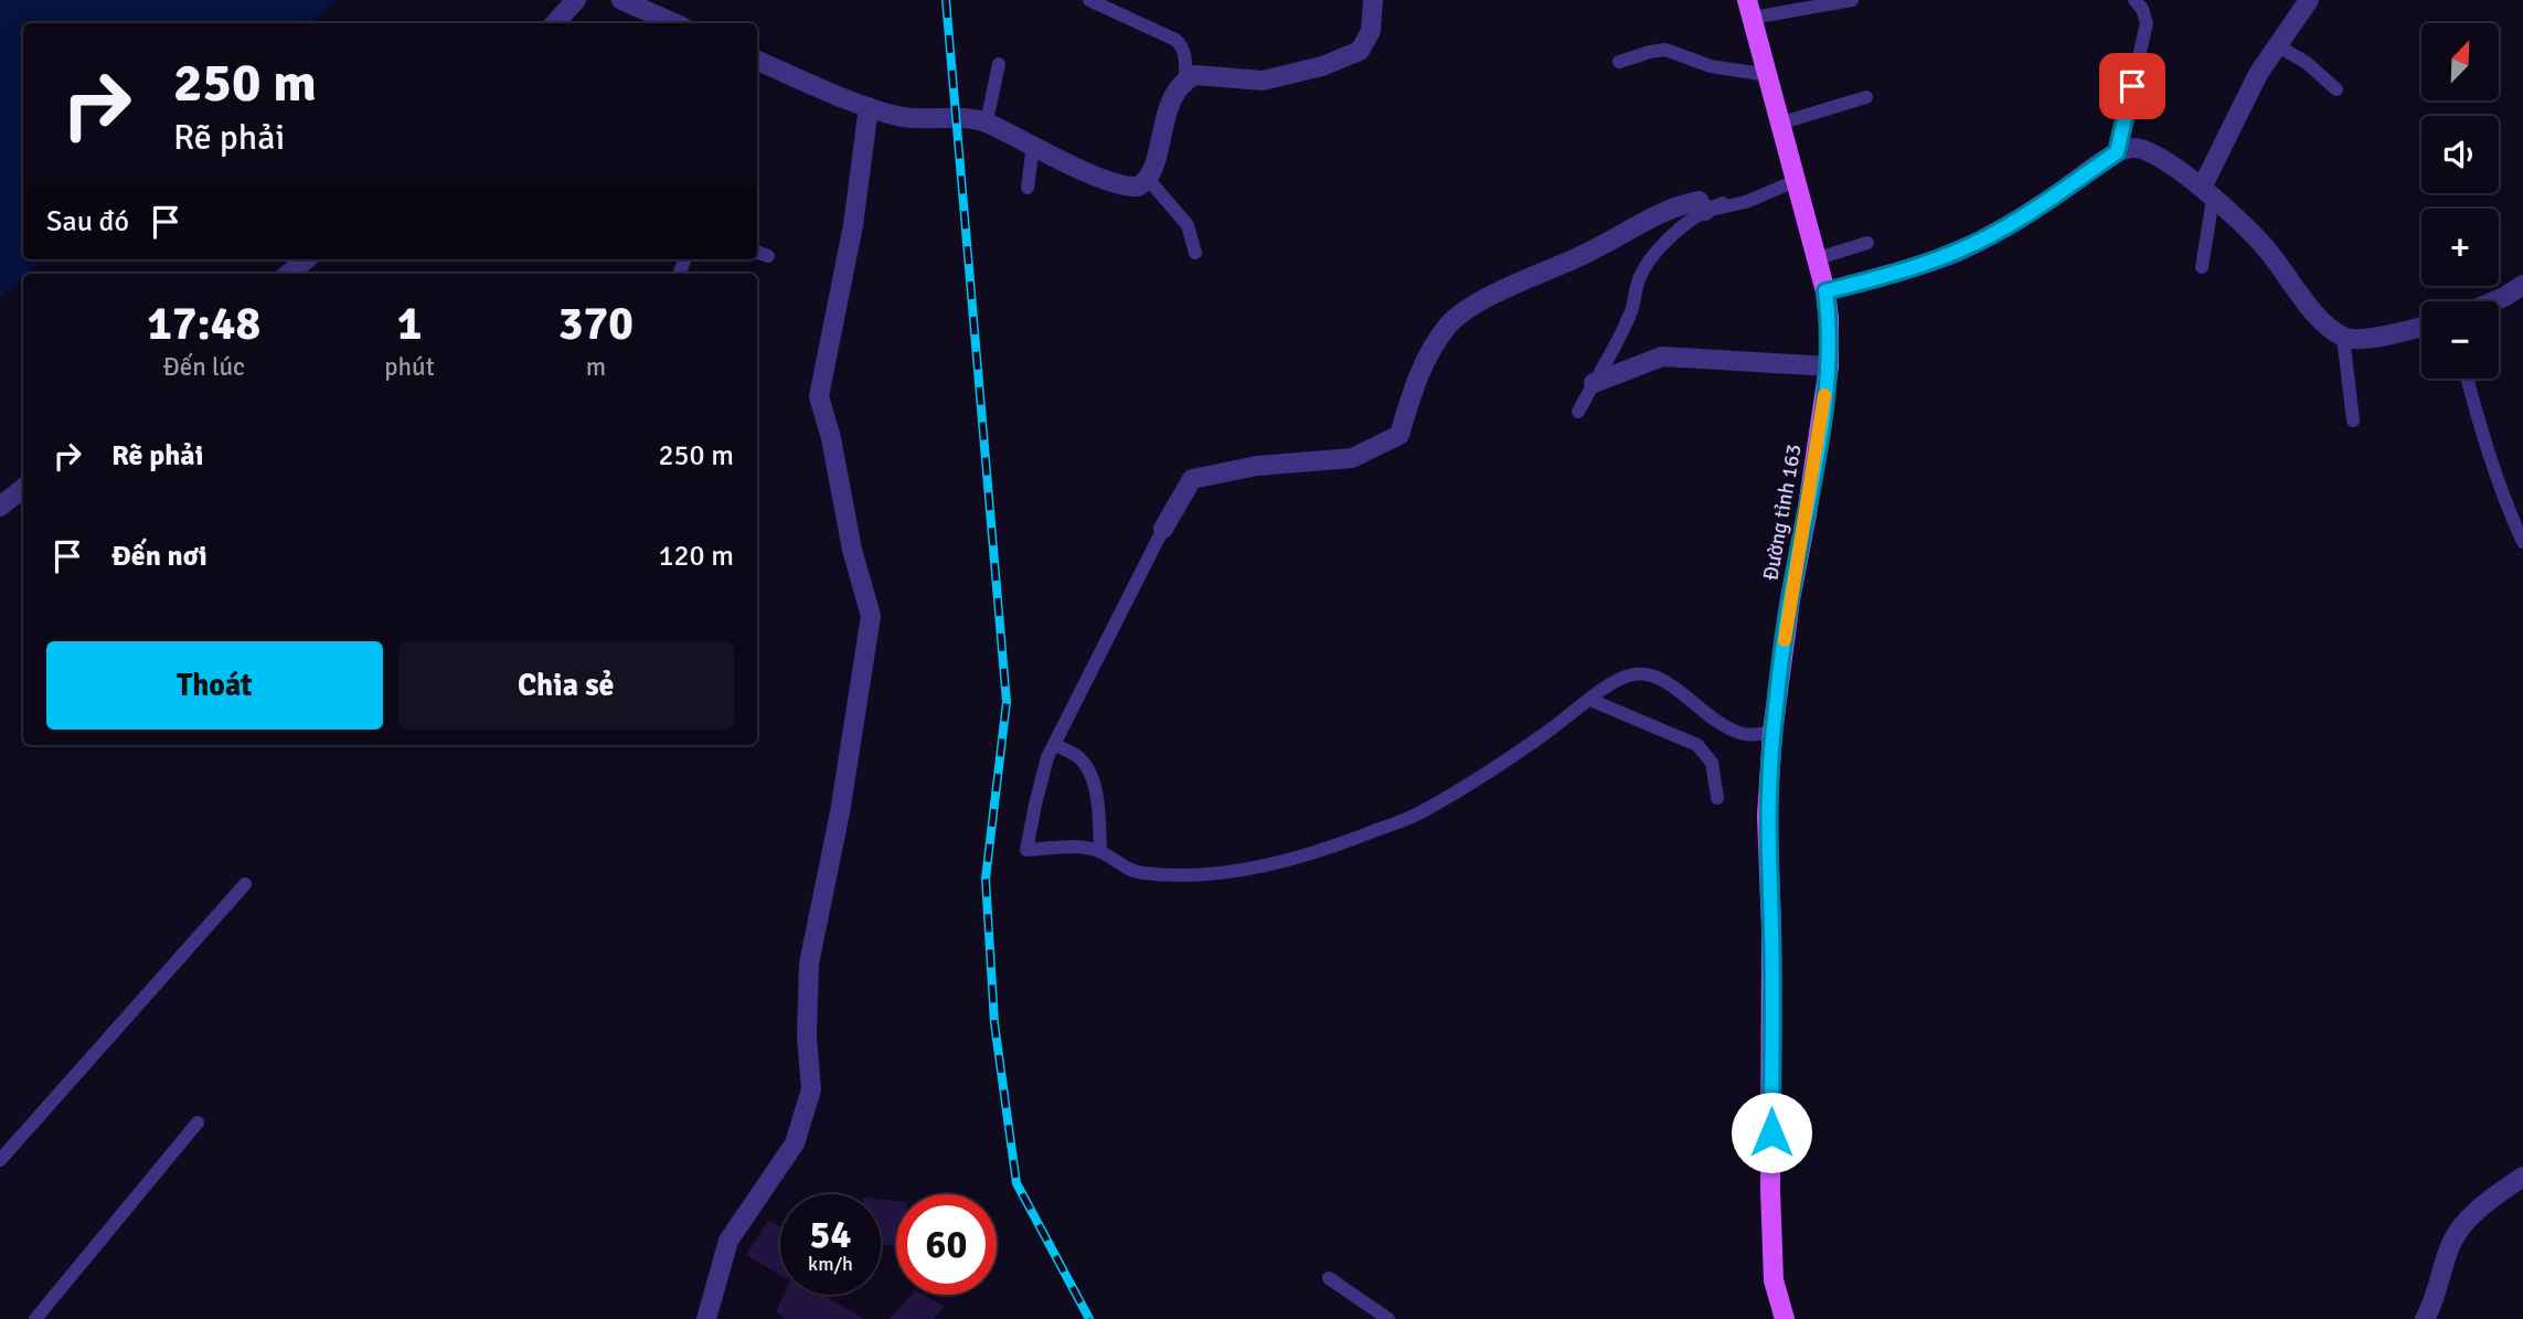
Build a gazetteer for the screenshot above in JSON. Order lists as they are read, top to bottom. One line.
{"streets":{"main road":["Đường tỉnh 163"]},"north":"top right","page":{"map_buttons":["+","−"],"turn":["250 m","Rẽ phải"],"then":"Sau đó","eta":["17:48","Đến lúc","1","phút","370","m"],"list":[{"name":"Rẽ phải","value":"250 m"},{"name":"Đến nơi","value":"120 m"}],"buttons":["Thoát","Chia sẻ"],"speed":"54 km/h","limit":"60"}}
